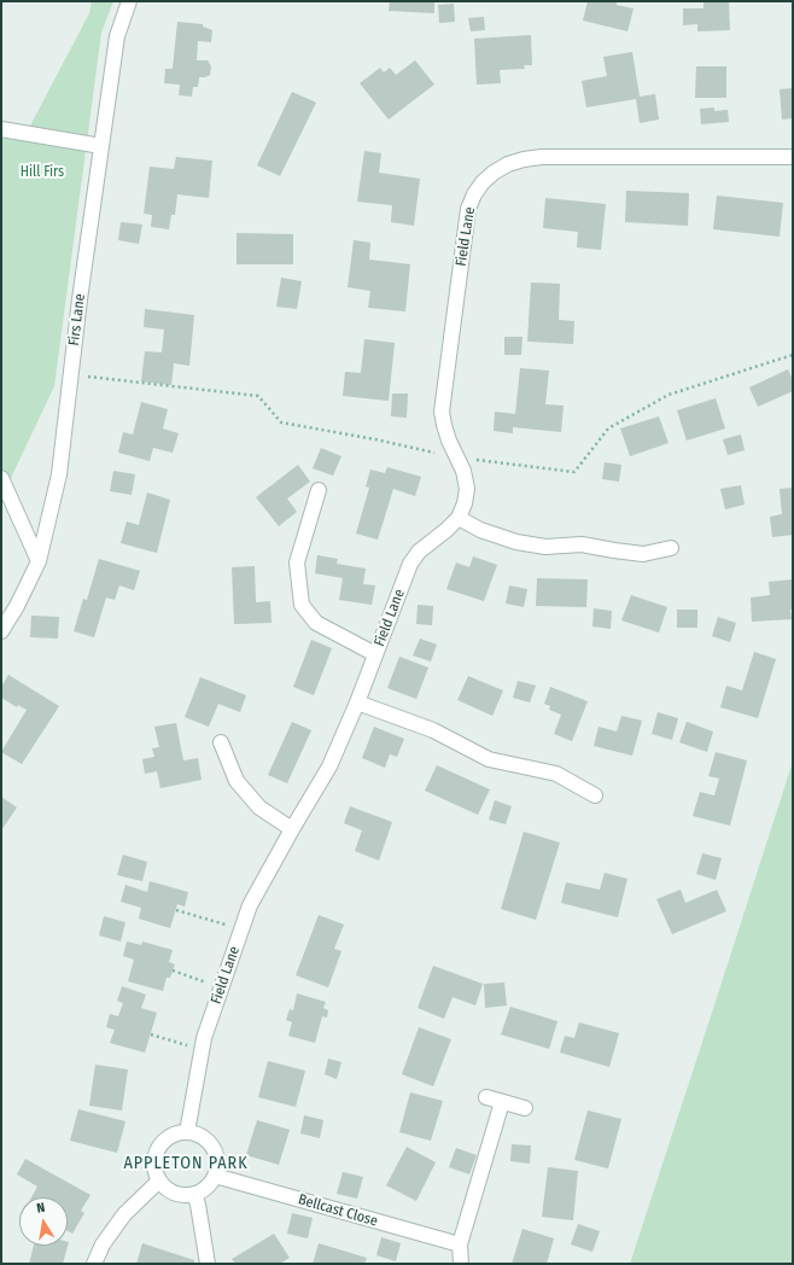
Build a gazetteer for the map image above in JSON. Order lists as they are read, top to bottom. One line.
{"streets":{"street":["Field Lane","Firs Lane","Bellcast Close"]},"crossings":[["Field Lane","Bellcast Close"]],"districts":["APPLETON PARK"],"parks":["Hill Firs"],"north":"top"}
